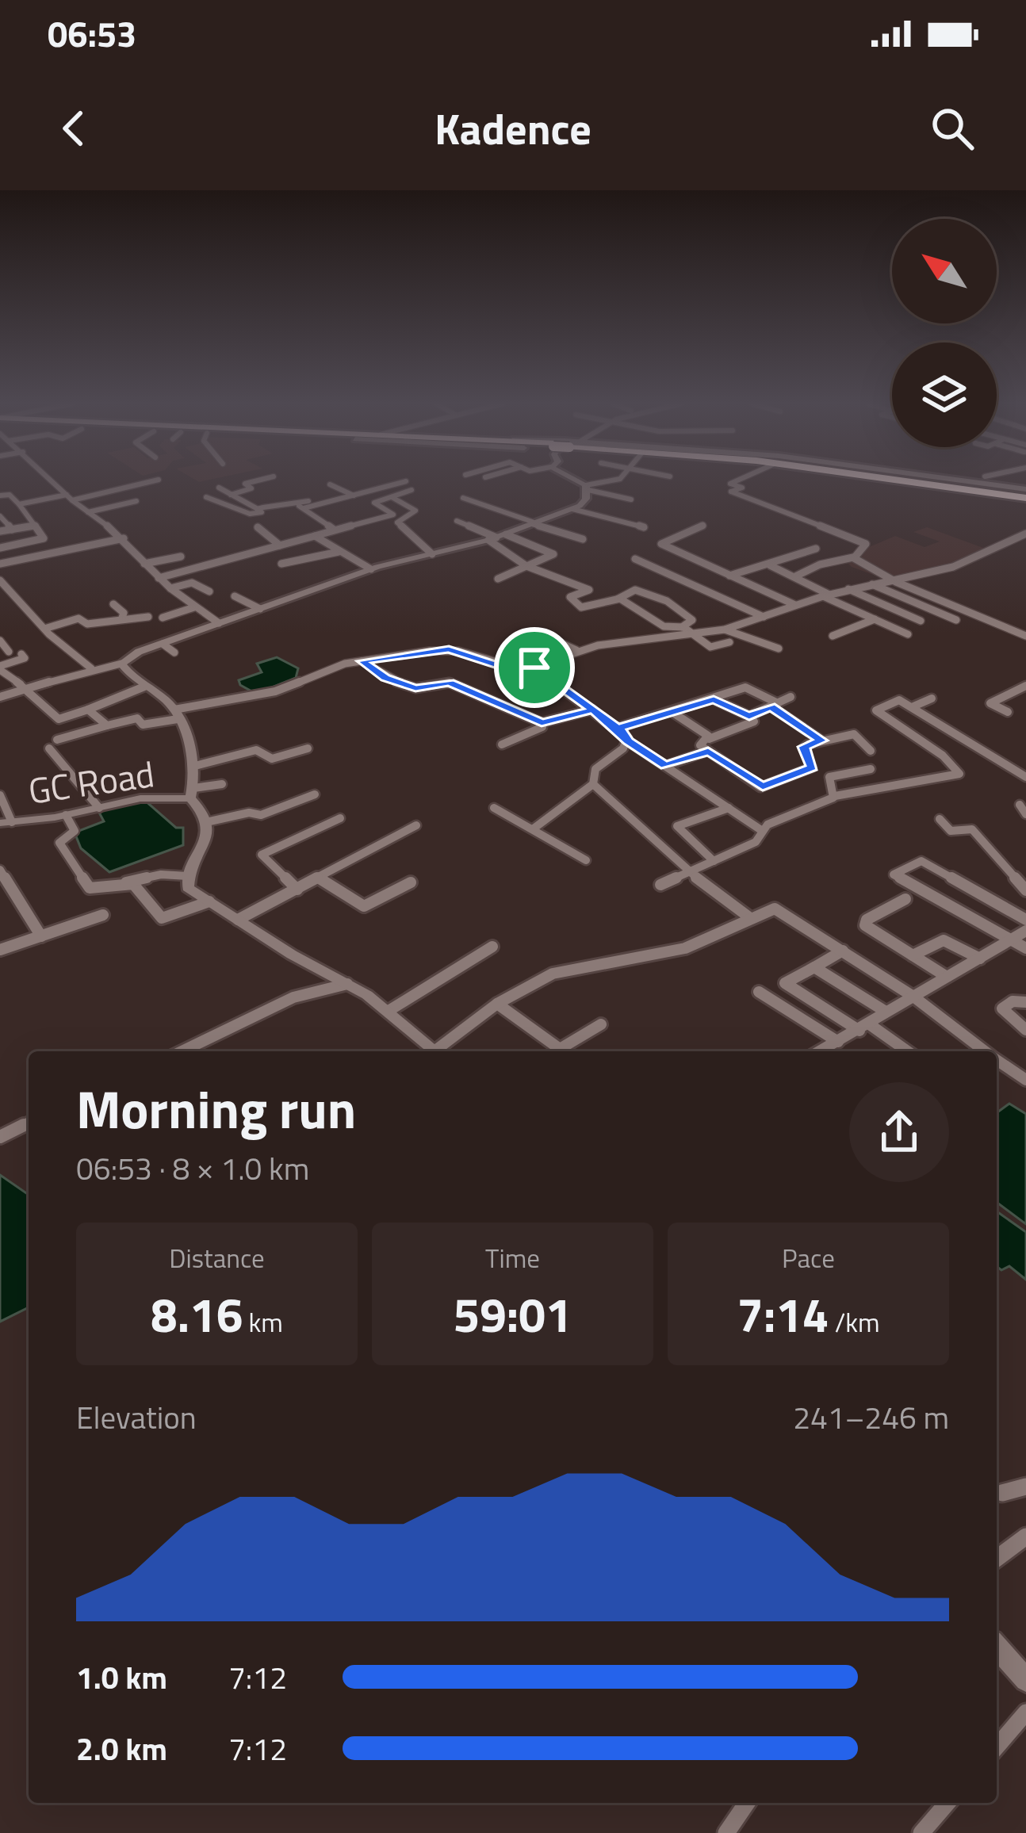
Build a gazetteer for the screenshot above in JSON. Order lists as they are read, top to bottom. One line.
{"streets":{"street":["GC Road"]},"north":"top left","page":{"status":"06:53","header":"Kadence","heading":["Morning run","06:53 · 8 × 1.0 km"],"stats":[["Distance","8.16 km"],["Time","59:01"],["Pace","7:14 /km"]],"chart":["Elevation","241–246 m"],"list":[{"name":"1.0 km","note":"7:12"},{"name":"2.0 km","note":"7:12"}]}}
